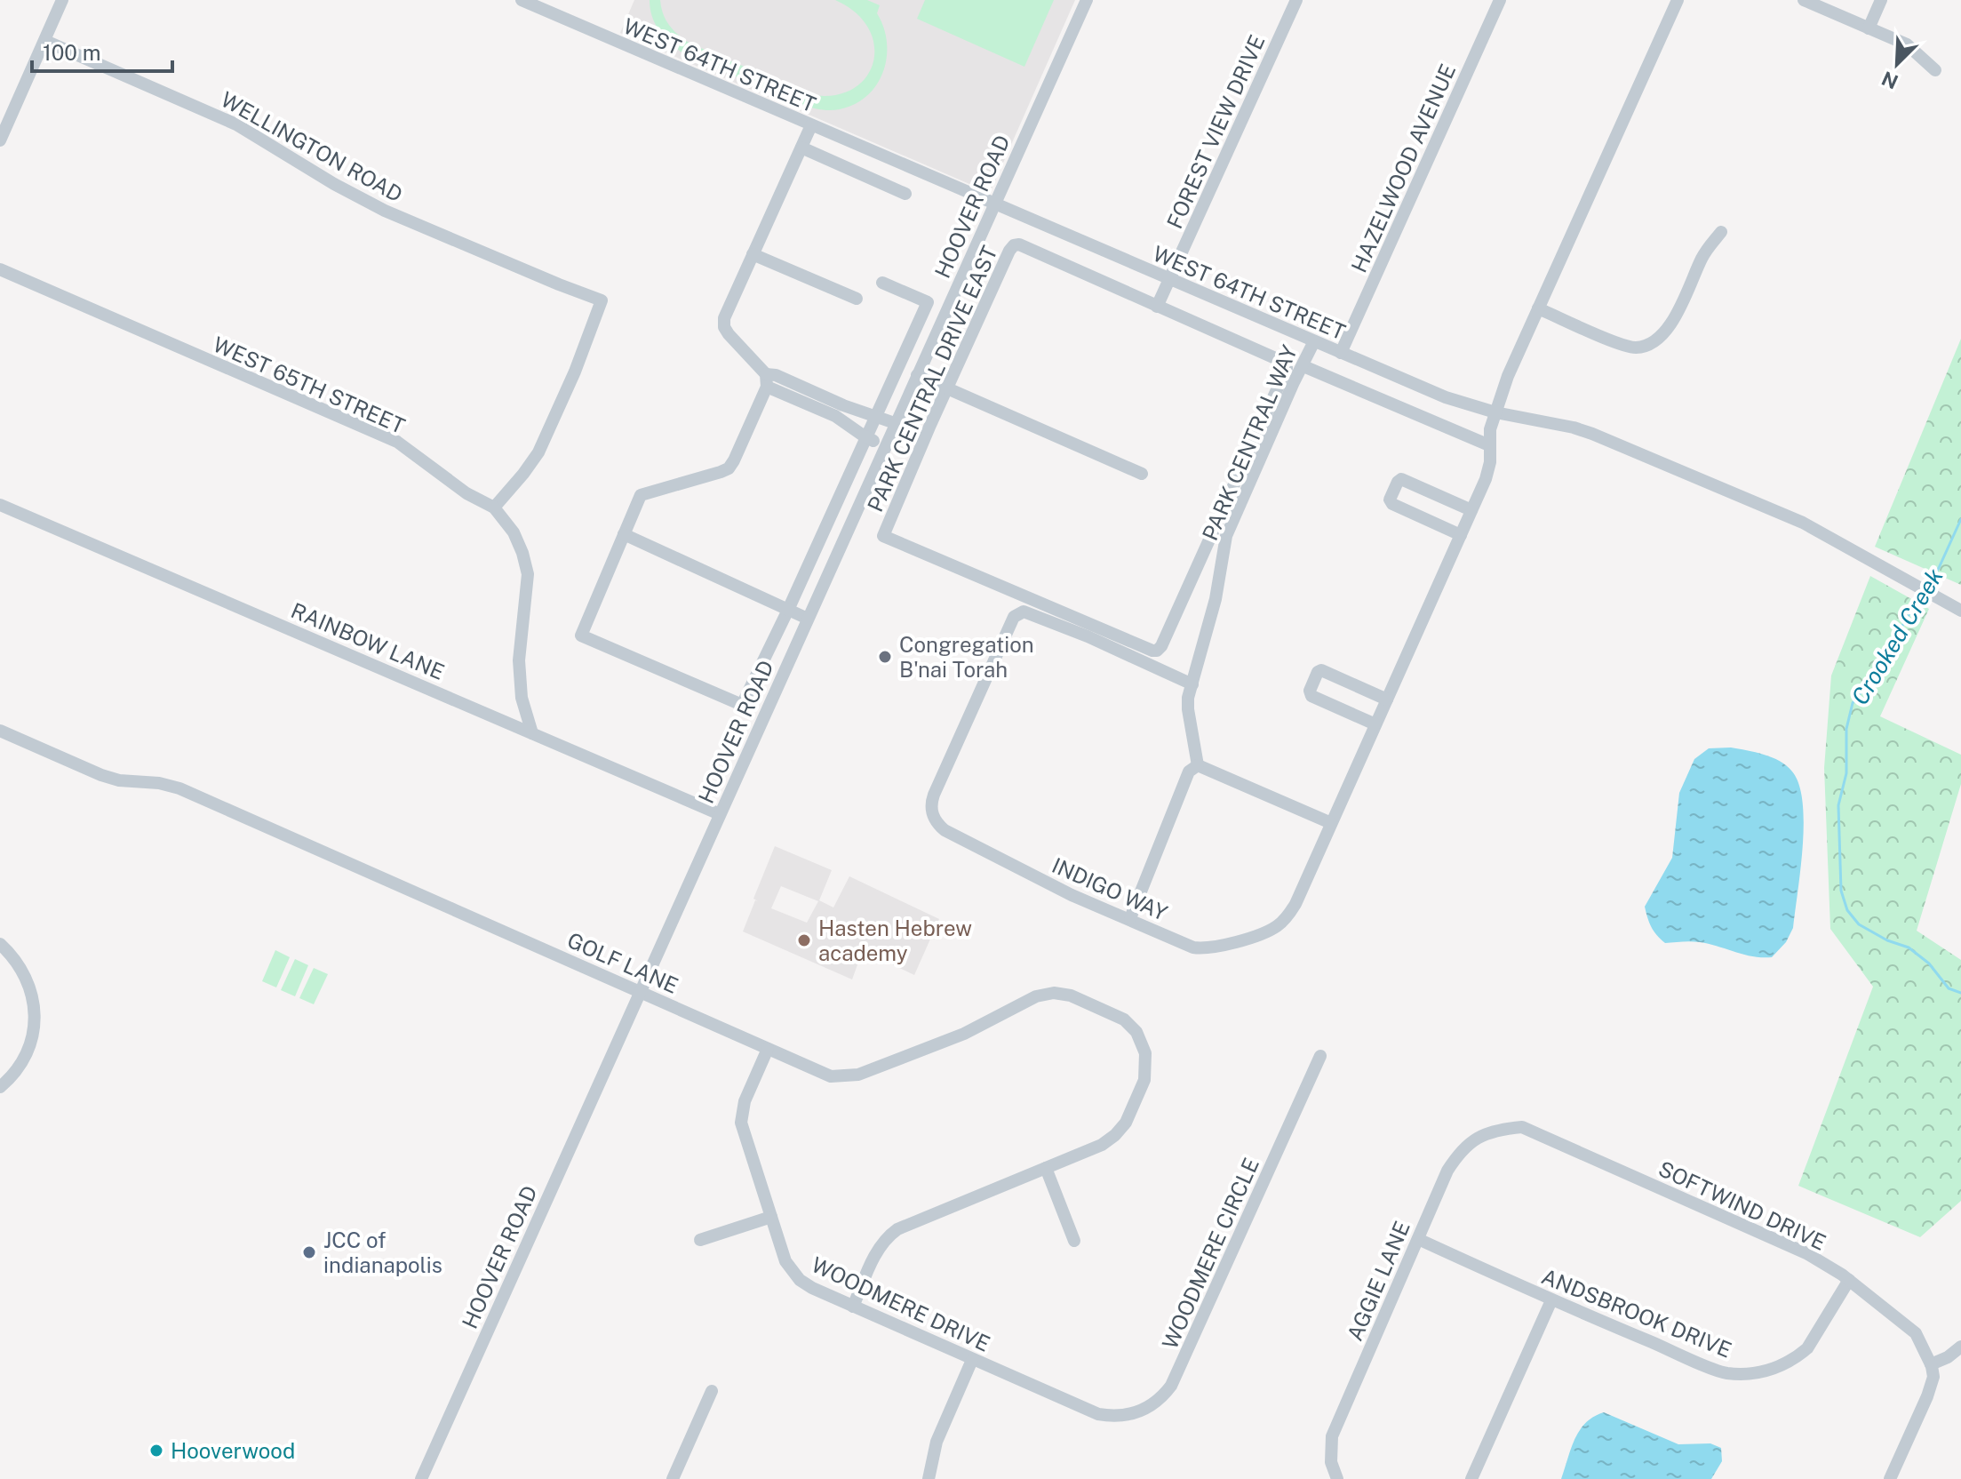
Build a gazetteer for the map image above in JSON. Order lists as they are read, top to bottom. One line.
{"streets":{"street":["WEST 64TH STREET","FOREST VIEW DRIVE","WELLINGTON ROAD","HAZELWOOD AVENUE","HOOVER ROAD","PARK CENTRAL DRIVE EAST","WEST 65TH STREET","PARK CENTRAL WAY","RAINBOW LANE","INDIGO WAY","GOLF LANE","SOFTWIND DRIVE","WOODMERE CIRCLE","AGGIE LANE","WOODMERE DRIVE","ANDSBROOK DRIVE"]},"crossings":[["WEST 64TH STREET","FOREST VIEW DRIVE"],["WEST 64TH STREET","HAZELWOOD AVENUE"],["WEST 64TH STREET","HOOVER ROAD"],["WEST 64TH STREET","PARK CENTRAL WAY"],["FOREST VIEW DRIVE","PARK CENTRAL DRIVE EAST"],["WELLINGTON ROAD","WEST 65TH STREET"],["HOOVER ROAD","RAINBOW LANE"],["HOOVER ROAD","GOLF LANE"],["WEST 65TH STREET","RAINBOW LANE"],["PARK CENTRAL WAY","INDIGO WAY"],["GOLF LANE","WOODMERE DRIVE"],["SOFTWIND DRIVE","AGGIE LANE"],["SOFTWIND DRIVE","ANDSBROOK DRIVE"],["WOODMERE CIRCLE","WOODMERE DRIVE"],["AGGIE LANE","ANDSBROOK DRIVE"]],"water":["Crooked Creek"],"places":["Congregation B'nai Torah","Hasten Hebrew academy","JCC of indianapolis","Hooverwood"],"scale_bar":"100 m","north":"bottom left"}
